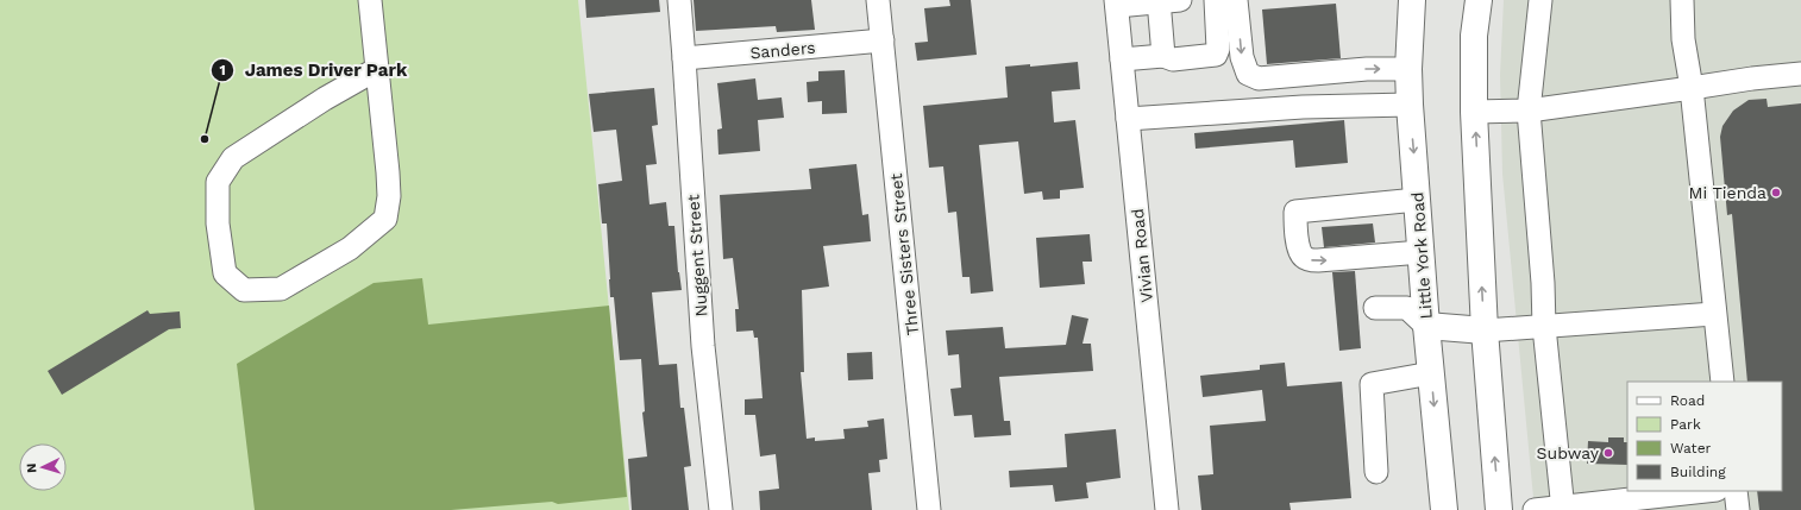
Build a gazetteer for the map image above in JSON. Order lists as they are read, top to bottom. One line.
{"streets":{"main road":["Little York Road"],"street":["Sanders","Three Sisters Street","Nuggent Street","Vivian Road"]},"crossings":[["Sanders","Three Sisters Street"],["Sanders","Nuggent Street"]],"places":["James Driver Park","Mi Tienda","Subway"],"legend":["Road","Park","Water","Building"],"north":"left"}
